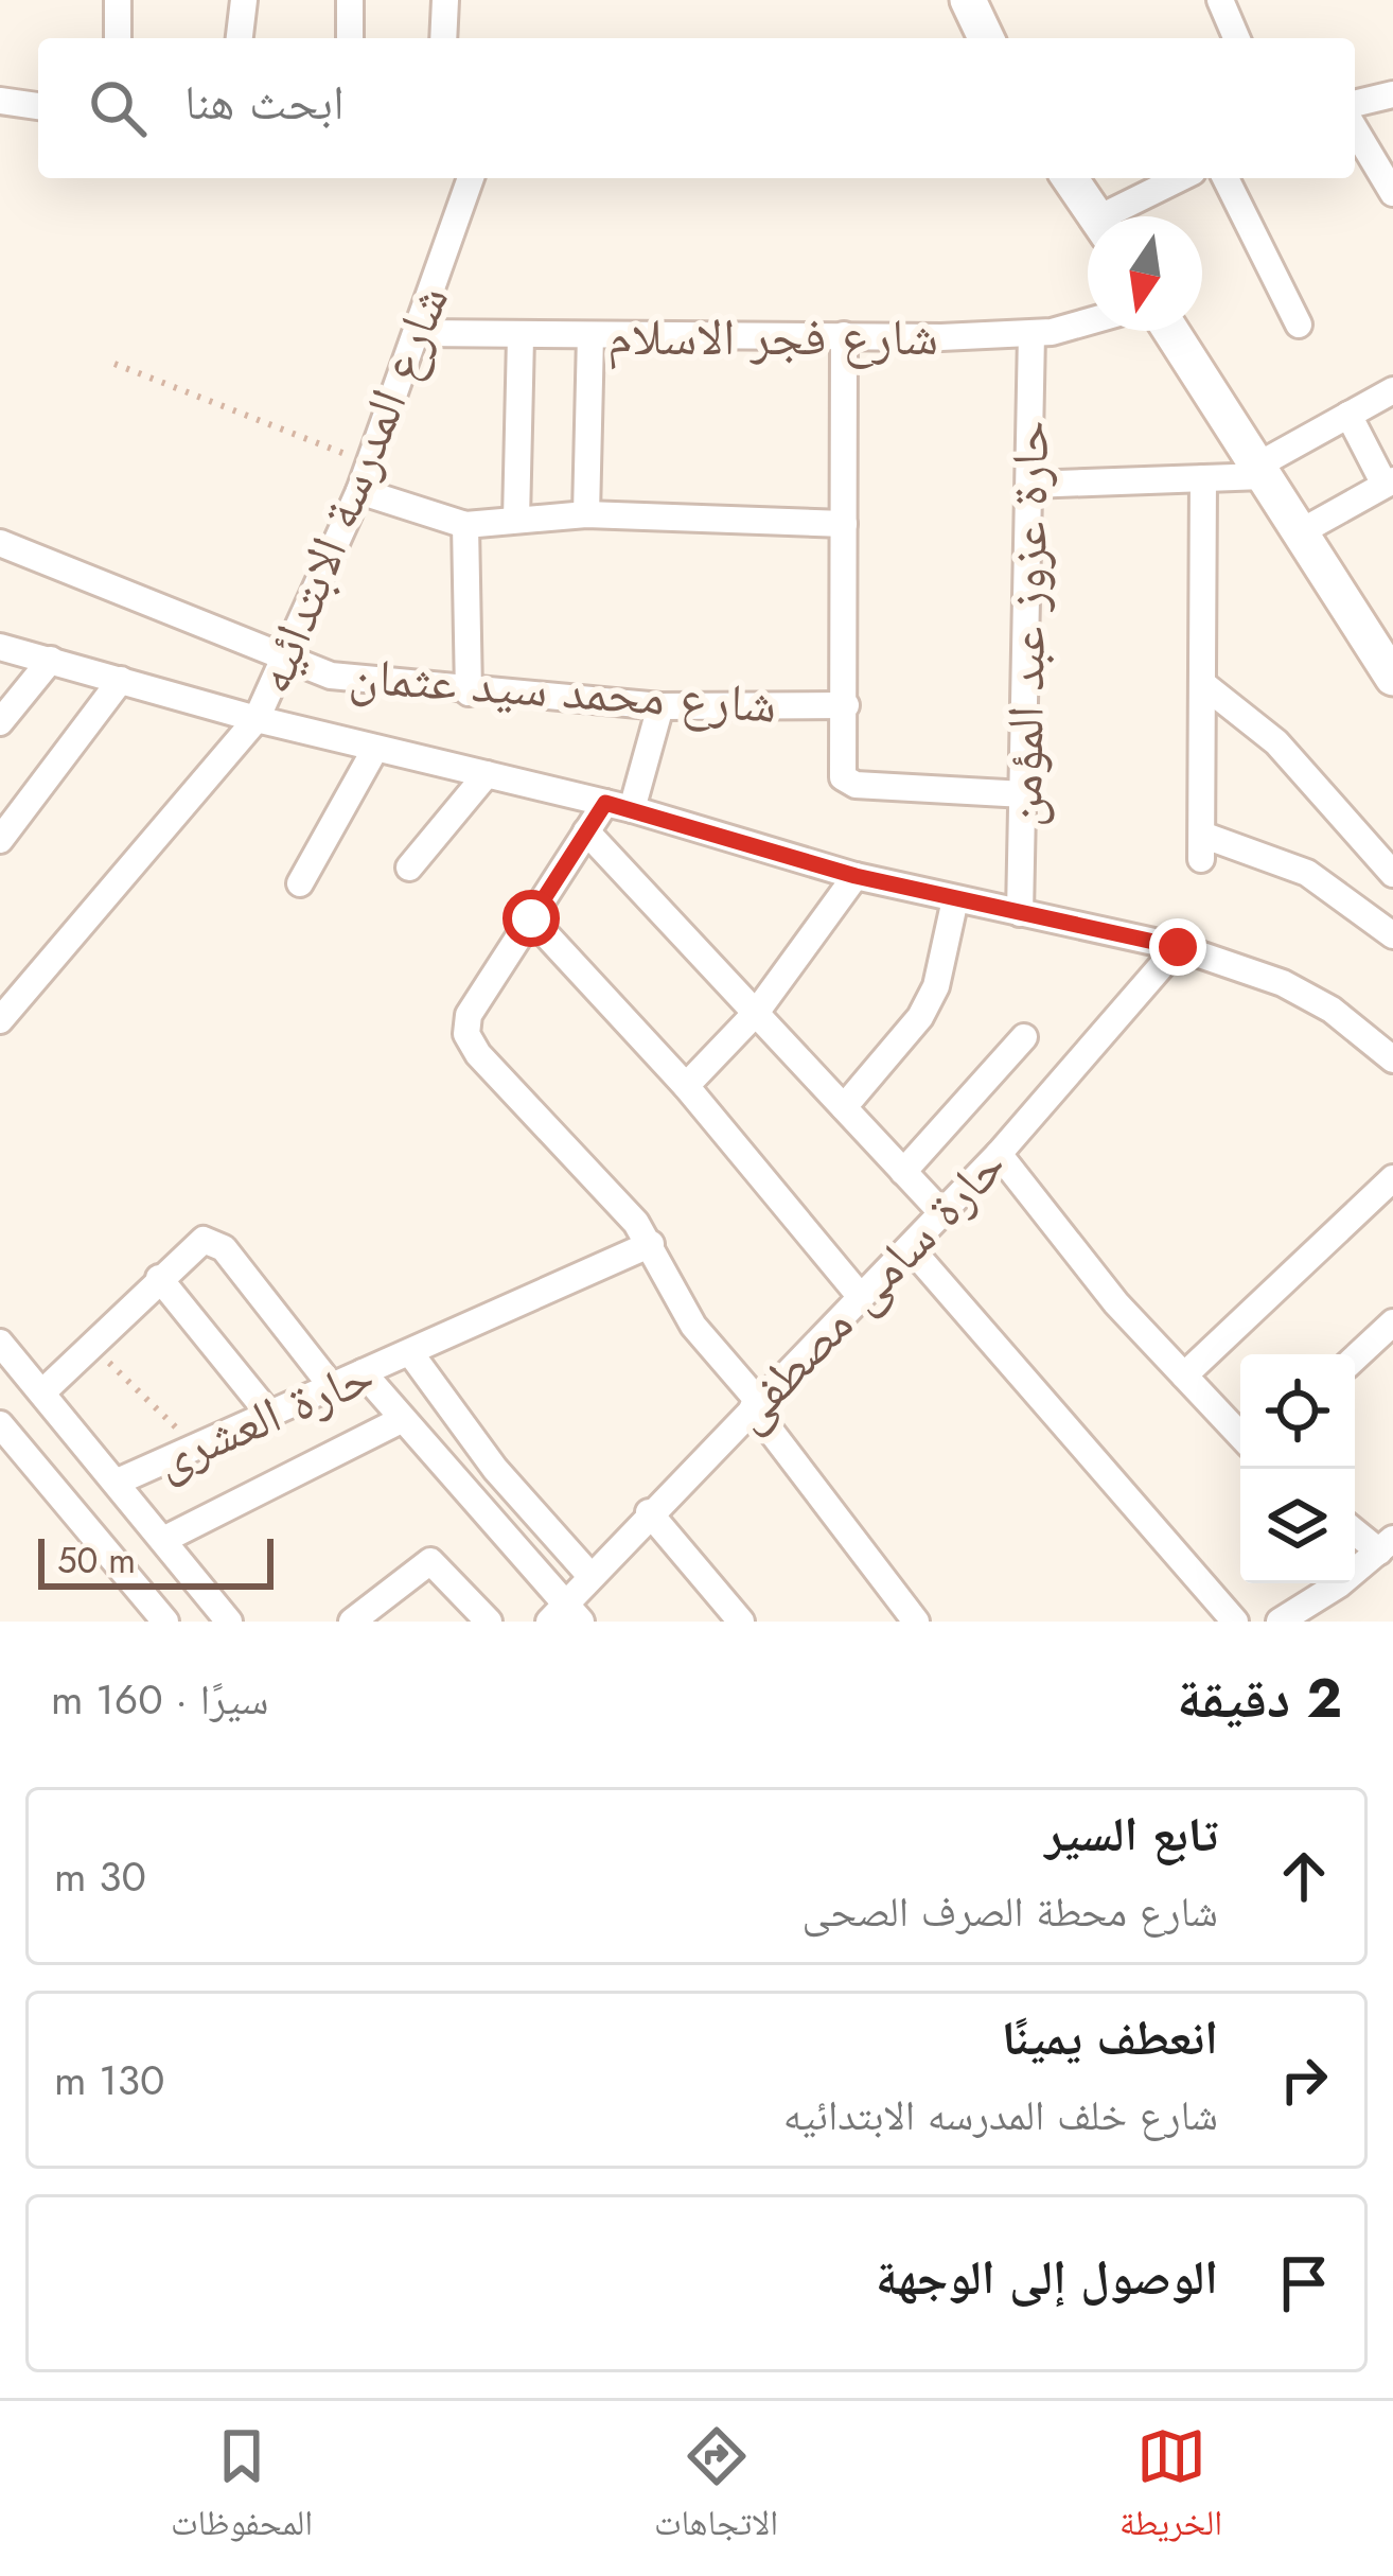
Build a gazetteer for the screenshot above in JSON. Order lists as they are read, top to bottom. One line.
{"streets":{"street":["شارع فجر الاسلام","شارع المدرسة الابتدائيه","حارة عزوز عبد المؤمن","شارع محمد سيد عثمان","حارة سامى مصطفى","حارة العشرى"]},"crossings":[["شارع فجر الاسلام","شارع المدرسة الابتدائيه"],["شارع فجر الاسلام","حارة عزوز عبد المؤمن"],["شارع المدرسة الابتدائيه","شارع محمد سيد عثمان"]],"scale_bar":"50 m","north":"bottom","page":{"search":"ابحث هنا","scale":"50 m","heading":["2 دقيقة","سيرًا · 160 m"],"list":[["تابع السير","شارع محطة الصرف الصحى","30 m"],["انعطف يمينًا","شارع خلف المدرسه الابتدائيه","130 m"],"الوصول إلى الوجهة"],"nav":["الخريطة","الاتجاهات","المحفوظات"]}}
